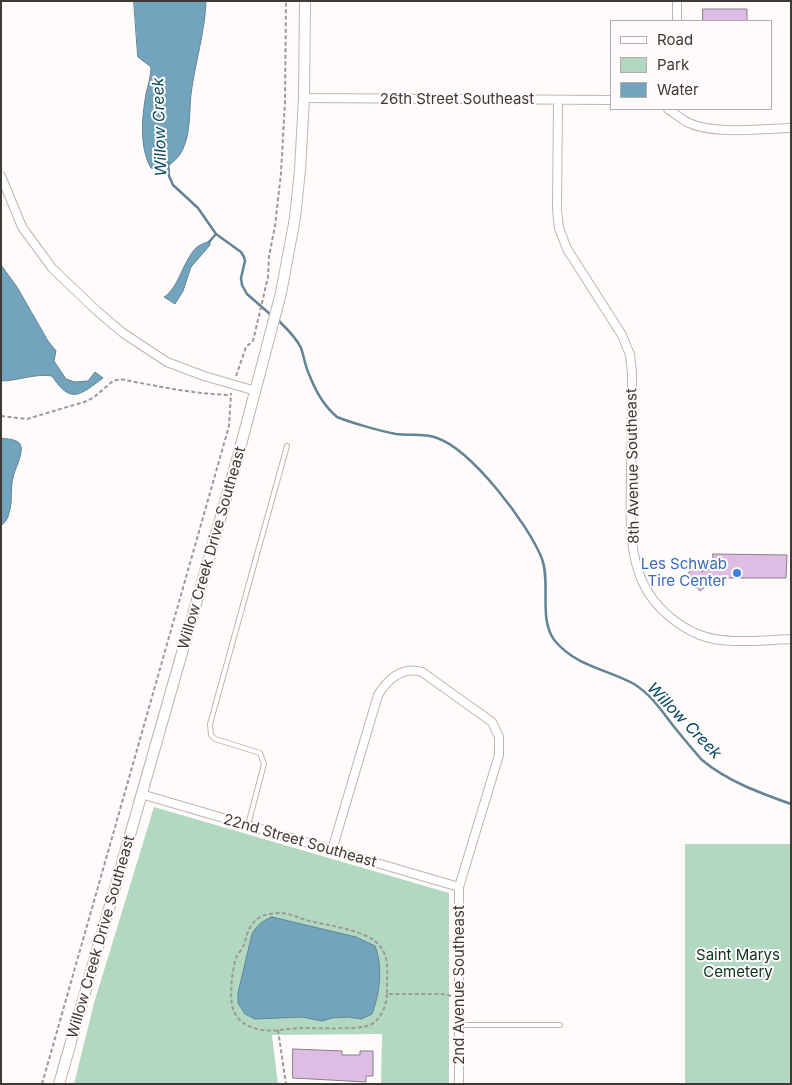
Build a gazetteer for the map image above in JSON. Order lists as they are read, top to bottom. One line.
{"streets":{"main road":["Willow Creek Drive Southeast"],"street":["26th Street Southeast","8th Avenue Southeast","22nd Street Southeast","2nd Avenue Southeast"]},"crossings":[["26th Street Southeast","8th Avenue Southeast"],["26th Street Southeast","Willow Creek Drive Southeast"],["Willow Creek Drive Southeast","22nd Street Southeast"],["22nd Street Southeast","2nd Avenue Southeast"]],"water":["Willow Creek"],"parks":["Saint Marys Cemetery"],"places":["Les Schwab Tire Center"],"legend":["Road","Park","Water"]}
